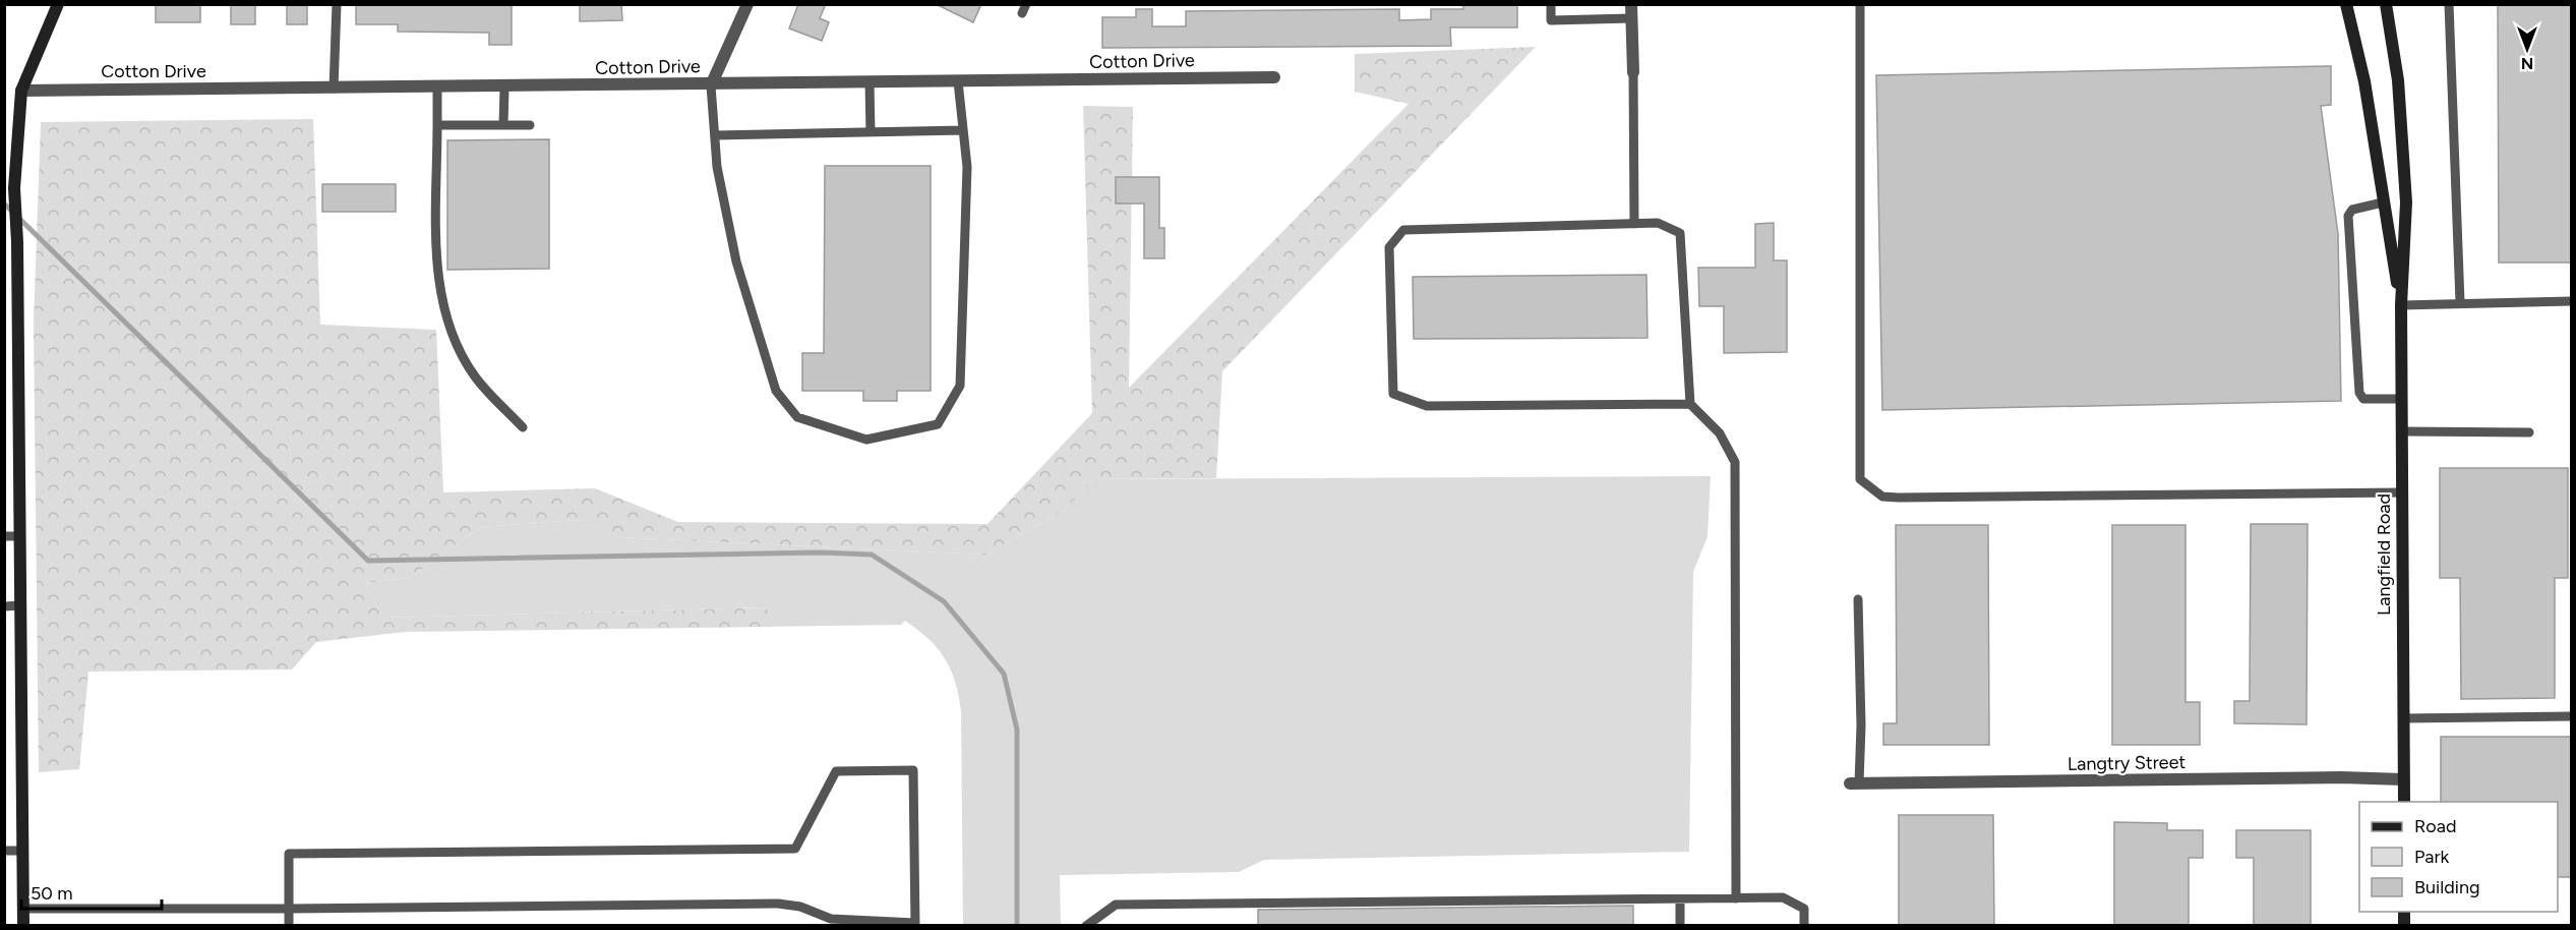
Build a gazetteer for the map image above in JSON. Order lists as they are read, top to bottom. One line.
{"streets":{"street":["Cotton Drive","Langfield Road","Langtry Street"]},"crossings":[["Langfield Road","Langtry Street"]],"legend":["Road","Park","Building"],"scale_bar":"50 m","north":"bottom"}
